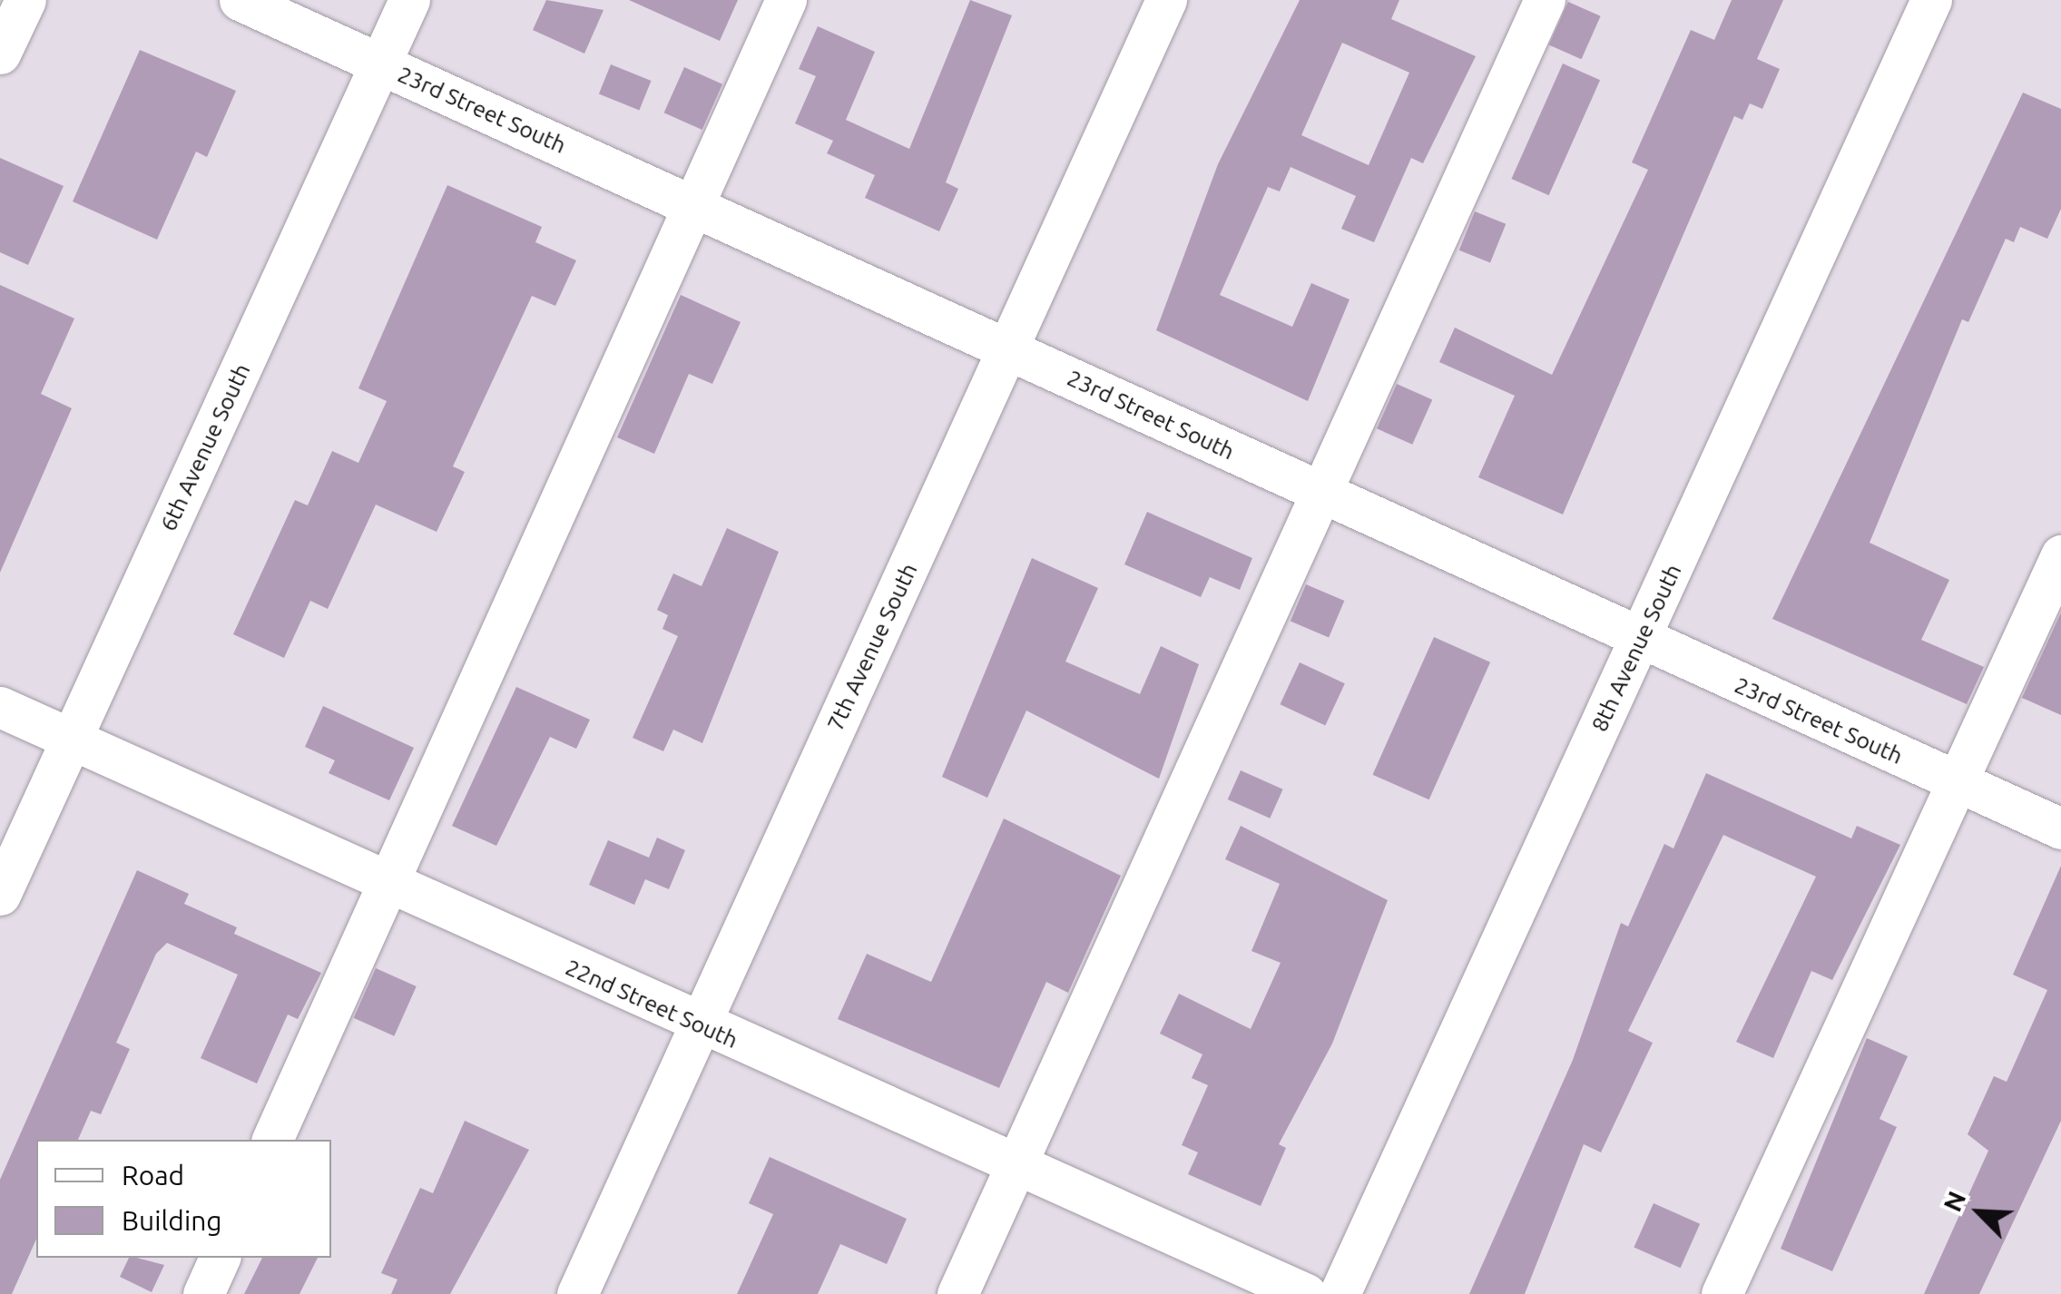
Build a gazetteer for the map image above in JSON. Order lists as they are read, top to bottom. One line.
{"streets":{"street":["23rd Street South","6th Avenue South","7th Avenue South","8th Avenue South","22nd Street South"]},"crossings":[["23rd Street South","6th Avenue South"],["23rd Street South","7th Avenue South"],["23rd Street South","8th Avenue South"],["6th Avenue South","22nd Street South"],["7th Avenue South","22nd Street South"]],"legend":["Road","Building"],"north":"top left"}
